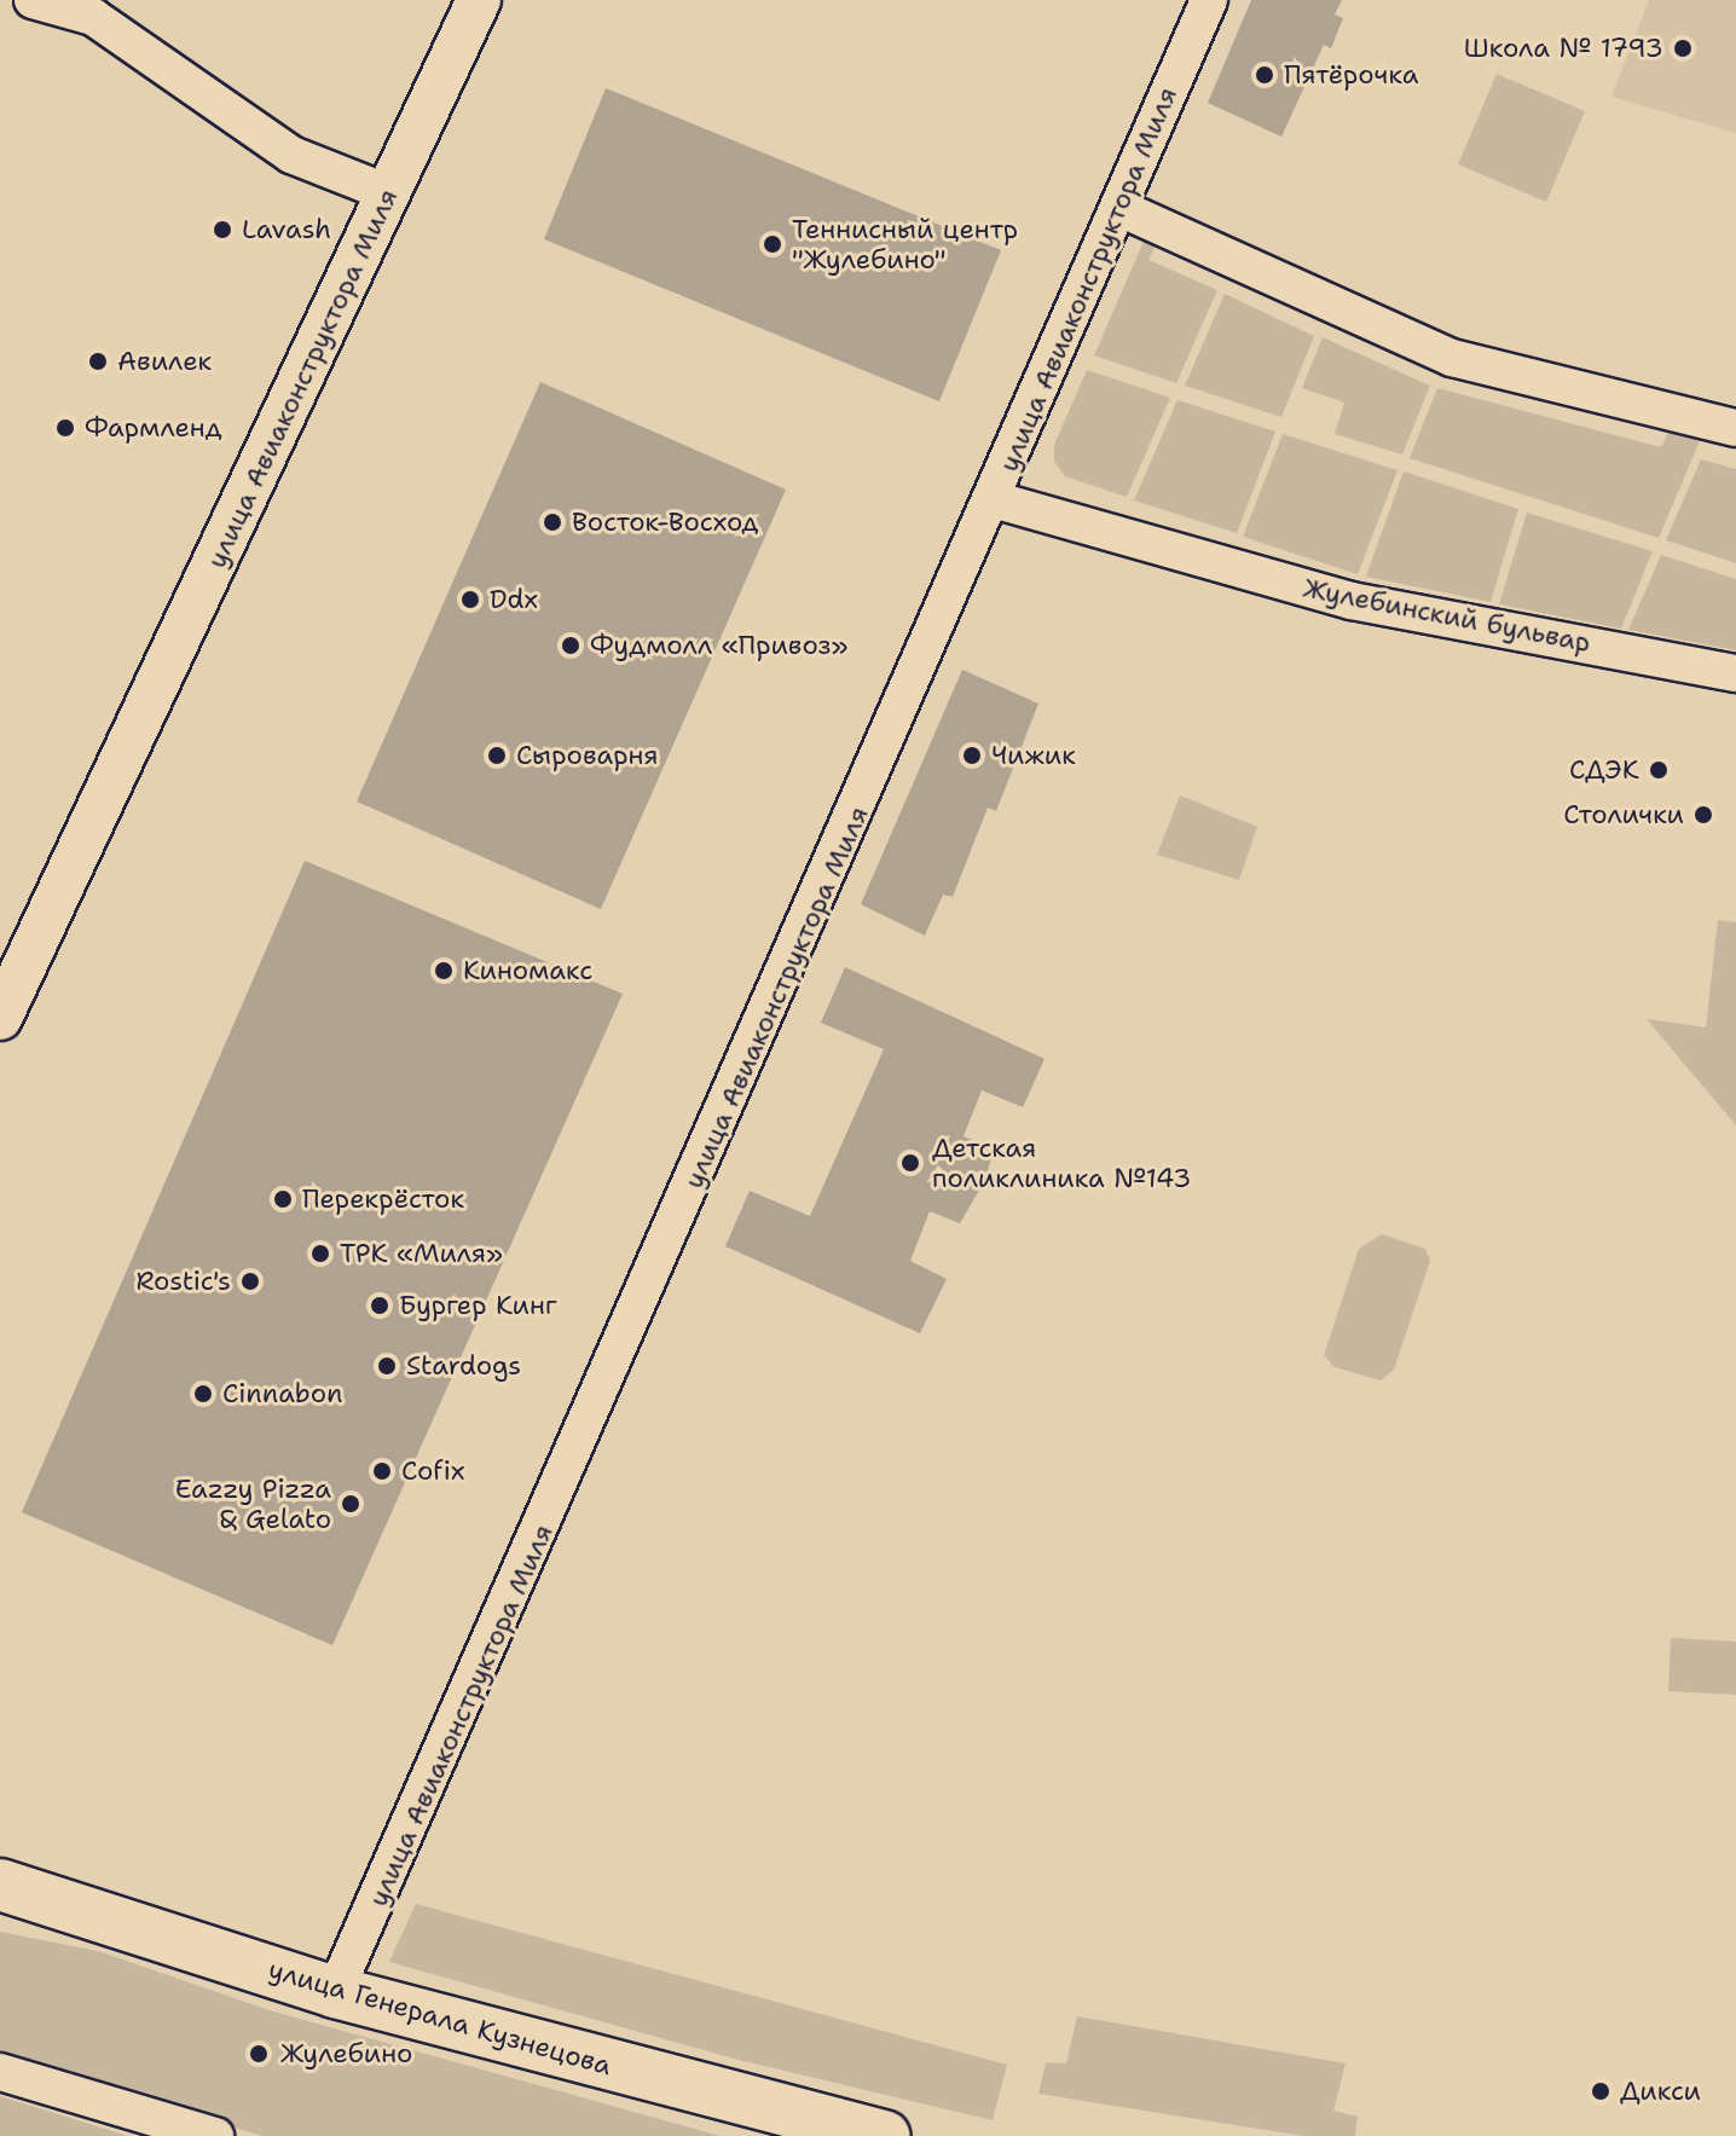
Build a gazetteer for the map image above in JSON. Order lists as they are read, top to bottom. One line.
{"streets":{"main road":["улица Генерала Кузнецова"],"street":["улица Авиаконструктора Миля","Жулебинский бульвар"]},"crossings":[["улица Авиаконструктора Миля","Жулебинский бульвар"],["улица Авиаконструктора Миля","улица Генерала Кузнецова"]],"places":["Школа № 1793","Пятёрочка","Lavash","Теннисный центр \"Жулебино\"","Авилек","Фармленд","Восток-Восход","Ddx","Фудмолл «Привоз»","Сыроварня","Чижик","СДЭК","Столички","Киномакс","Детская поликлиника №143","Перекрёсток","ТРК «Миля»","Rostic's","Бургер Кинг","Stardogs","Cinnabon","Cofix","Eazzy Pizza & Gelato","Жулебино","Дикси"]}
